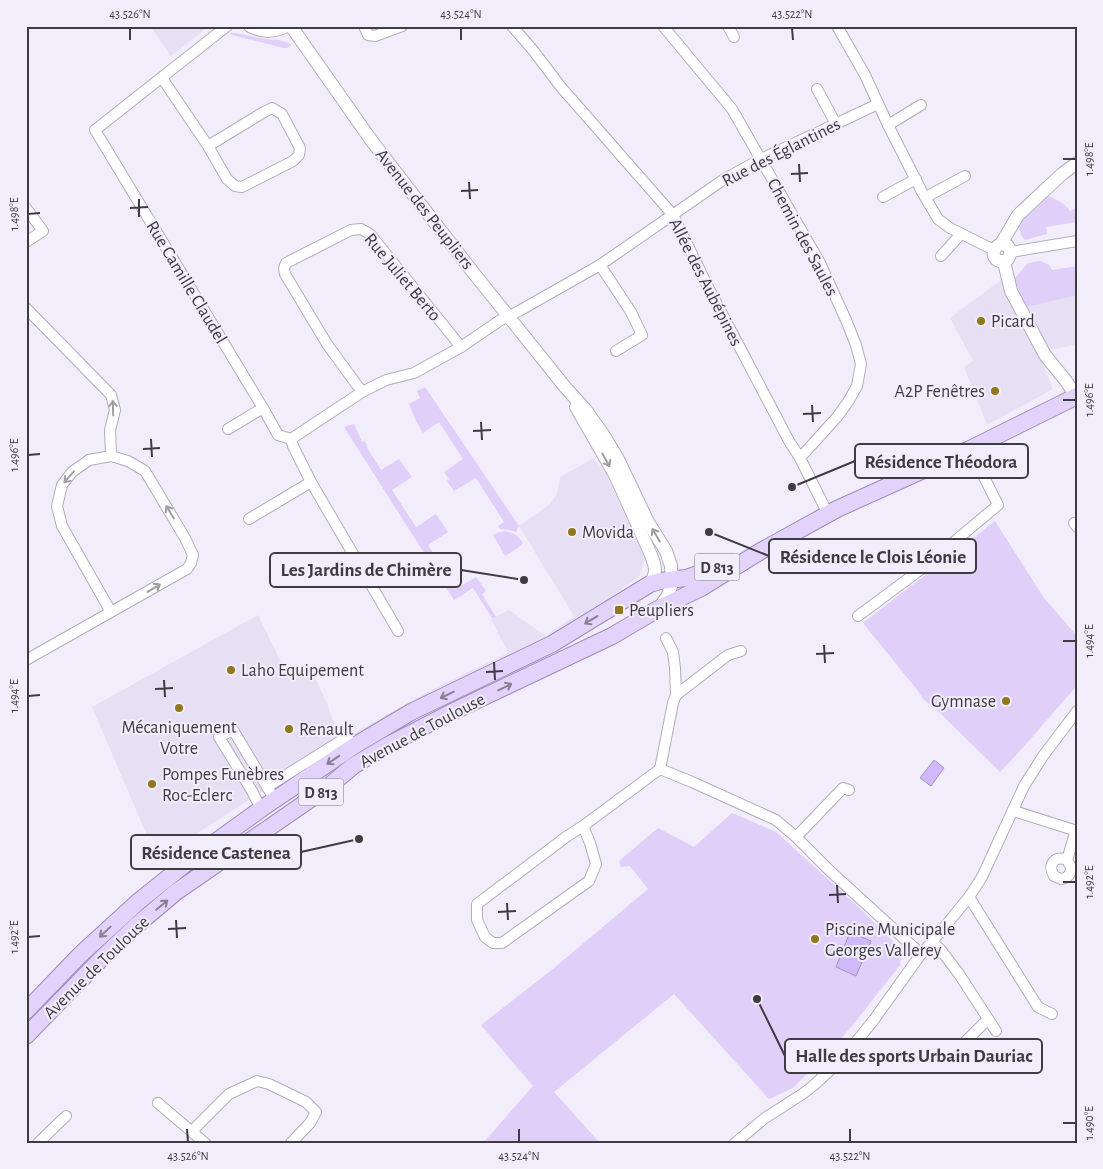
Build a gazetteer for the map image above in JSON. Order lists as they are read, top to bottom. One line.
{"streets":{"main road":["D 813","Avenue de Toulouse"],"street":["Rue des Églantines","Avenue des Peupliers","Chemin des Saules","Rue Juliet Berto","Rue Camille Claudel","Allée des Aubépines"]},"crossings":[["Rue des Églantines","Avenue des Peupliers"],["Rue des Églantines","Chemin des Saules"],["Rue des Églantines","Rue Juliet Berto"],["Rue des Églantines","Rue Camille Claudel"],["Rue des Églantines","Allée des Aubépines"],["Avenue des Peupliers","Avenue de Toulouse"],["Chemin des Saules","Allée des Aubépines"],["Allée des Aubépines","Avenue de Toulouse"]],"places":{"other":["Picard","A2P Fenêtres","Résidence Théodora","Movida","Résidence le Clois Léonie","Les Jardins de Chimère","Laho Equipement","Gymnase","Mécaniquement Votre","Renault","Pompes Funèbres Roc-Eclerc","Résidence Castenea","Piscine Municipale Georges Vallerey","Halle des sports Urbain Dauriac"],"transit":["Peupliers"]},"coordinates":["43.526°N","43.524°N","43.522°N","1.498°E","1.496°E","1.494°E","1.492°E","1.490°E"]}
